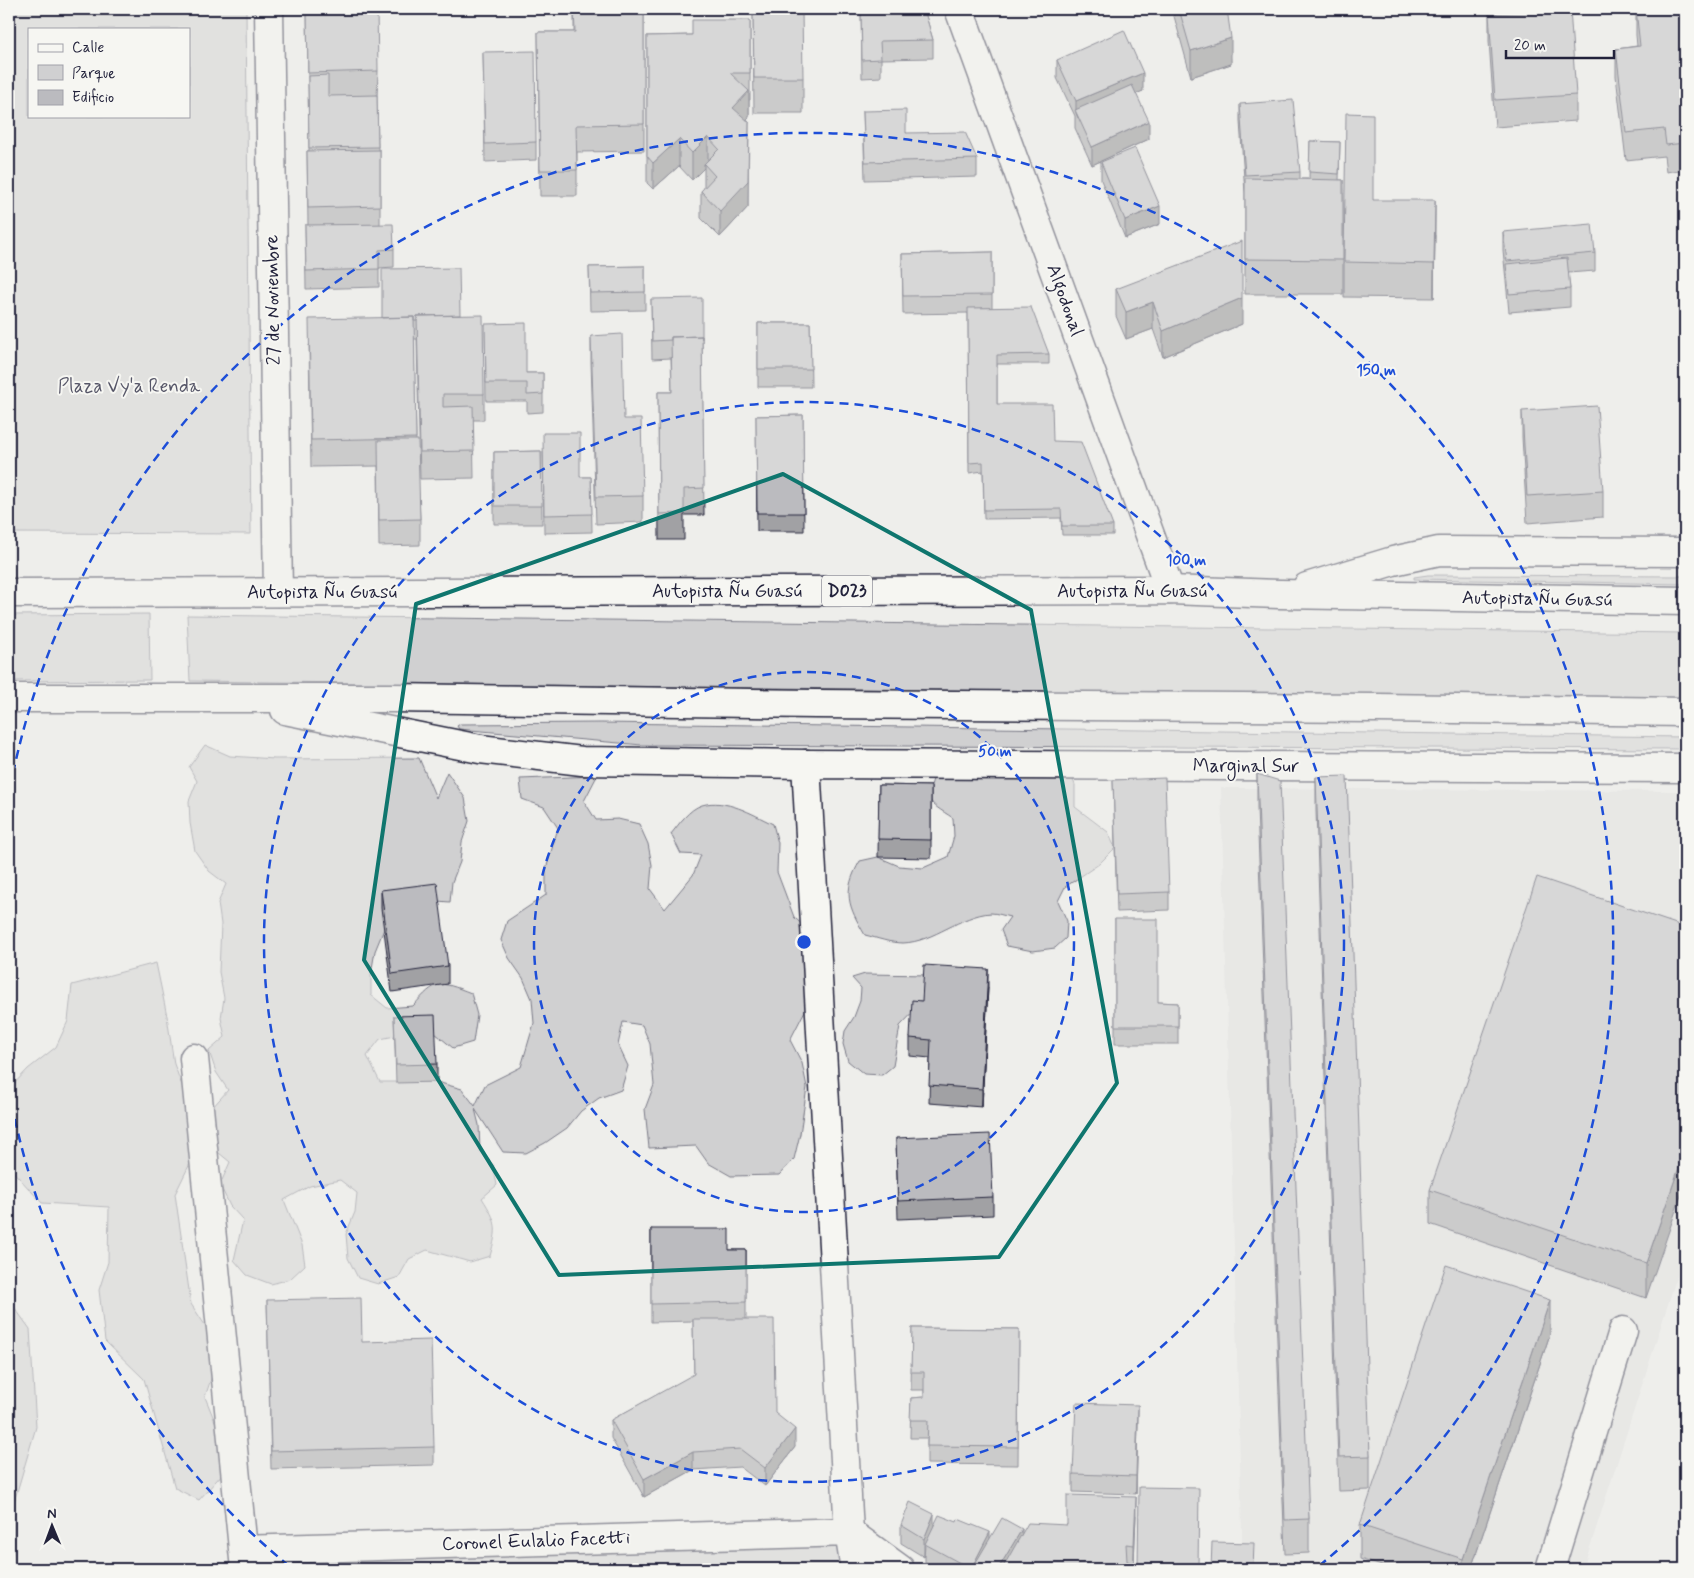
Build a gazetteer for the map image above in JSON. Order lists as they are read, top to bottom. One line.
{"streets":{"main road":["27 de Noviembre","Algodonal","Autopista Ñu Guasú","D023","Marginal Sur","Coronel Eulalio Facetti"]},"crossings":[["27 de Noviembre","Autopista Ñu Guasú"],["Algodonal","Autopista Ñu Guasú"]],"parks":["Plaza Vy'a Renda"],"legend":["Calle","Parque","Edificio"],"scale_bar":"20 m","north":"top","rings":["150 m","100 m","50 m"]}
